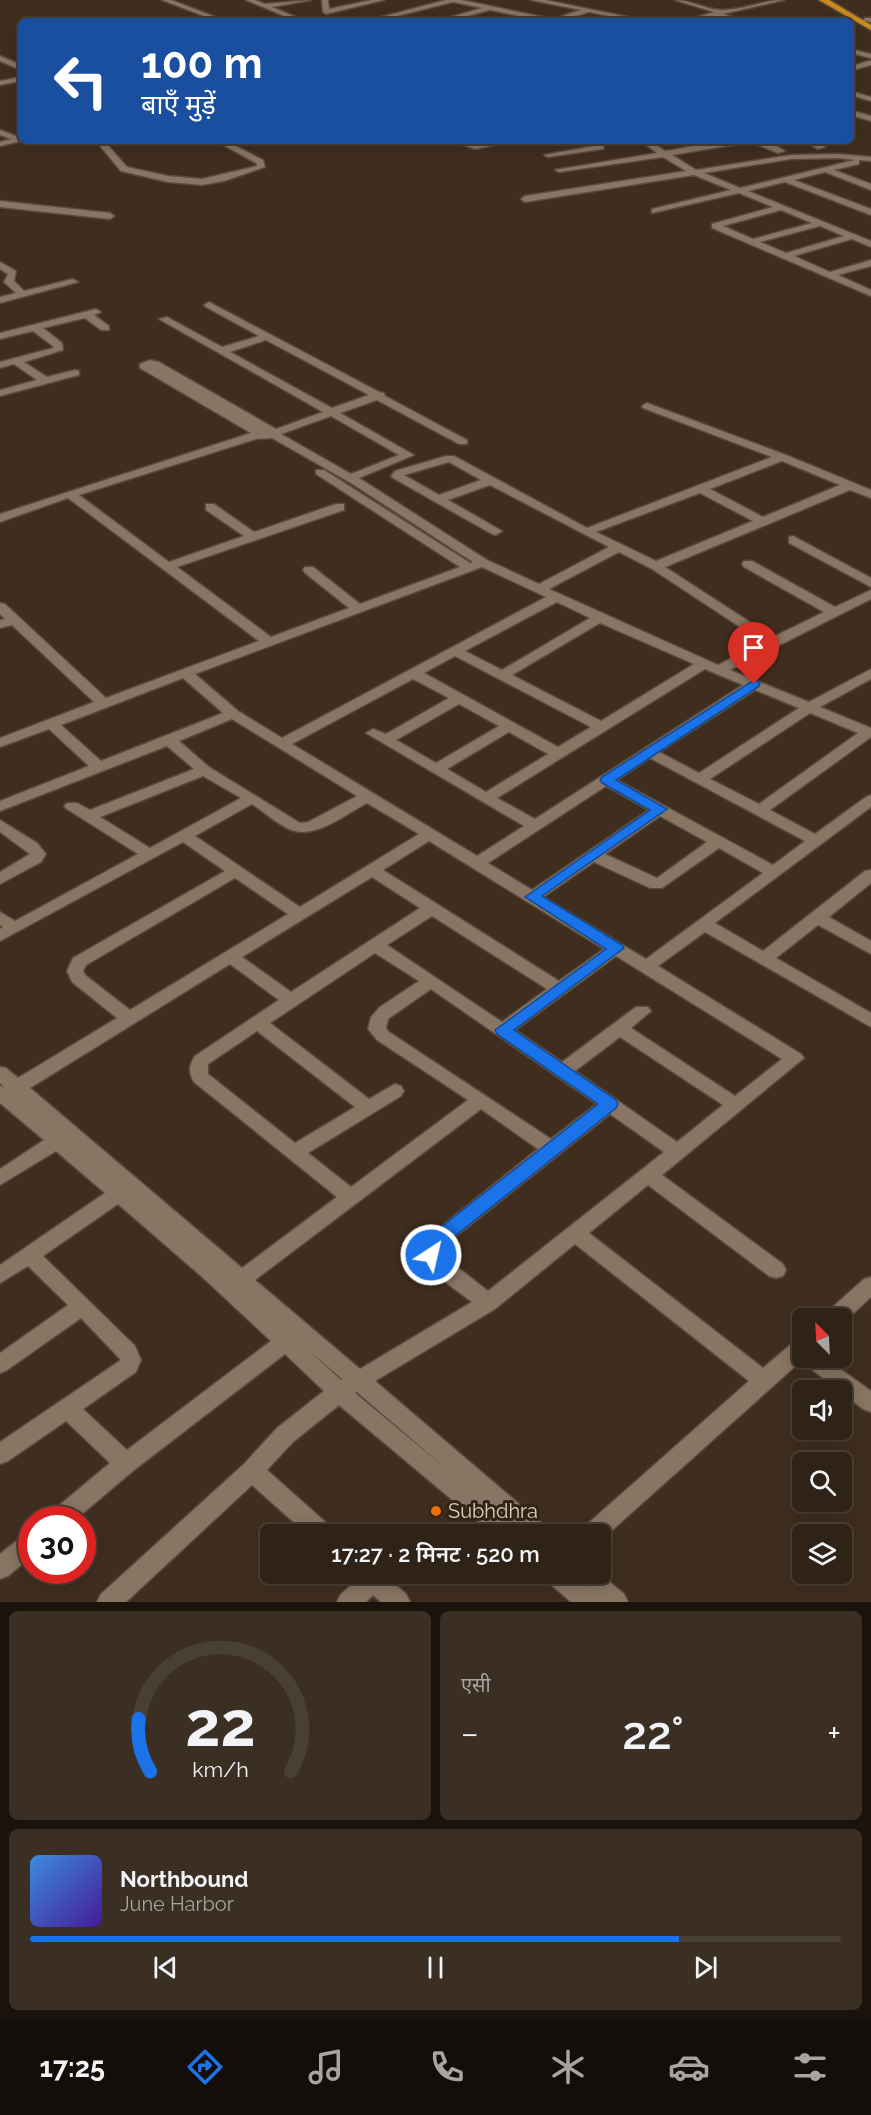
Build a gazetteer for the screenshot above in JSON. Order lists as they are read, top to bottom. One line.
{"places":["Subhdhra"],"north":"top left","page":{"turn":["100 m","बाएँ मुड़ें"],"limit":"30","trip":"17:27 · 2 मिनट · 520 m","tile":"एसी","heat":["−","22°","+"],"song":["Northbound","June Harbor"],"tabs":"17:25","gauge":["22","km/h"]}}
